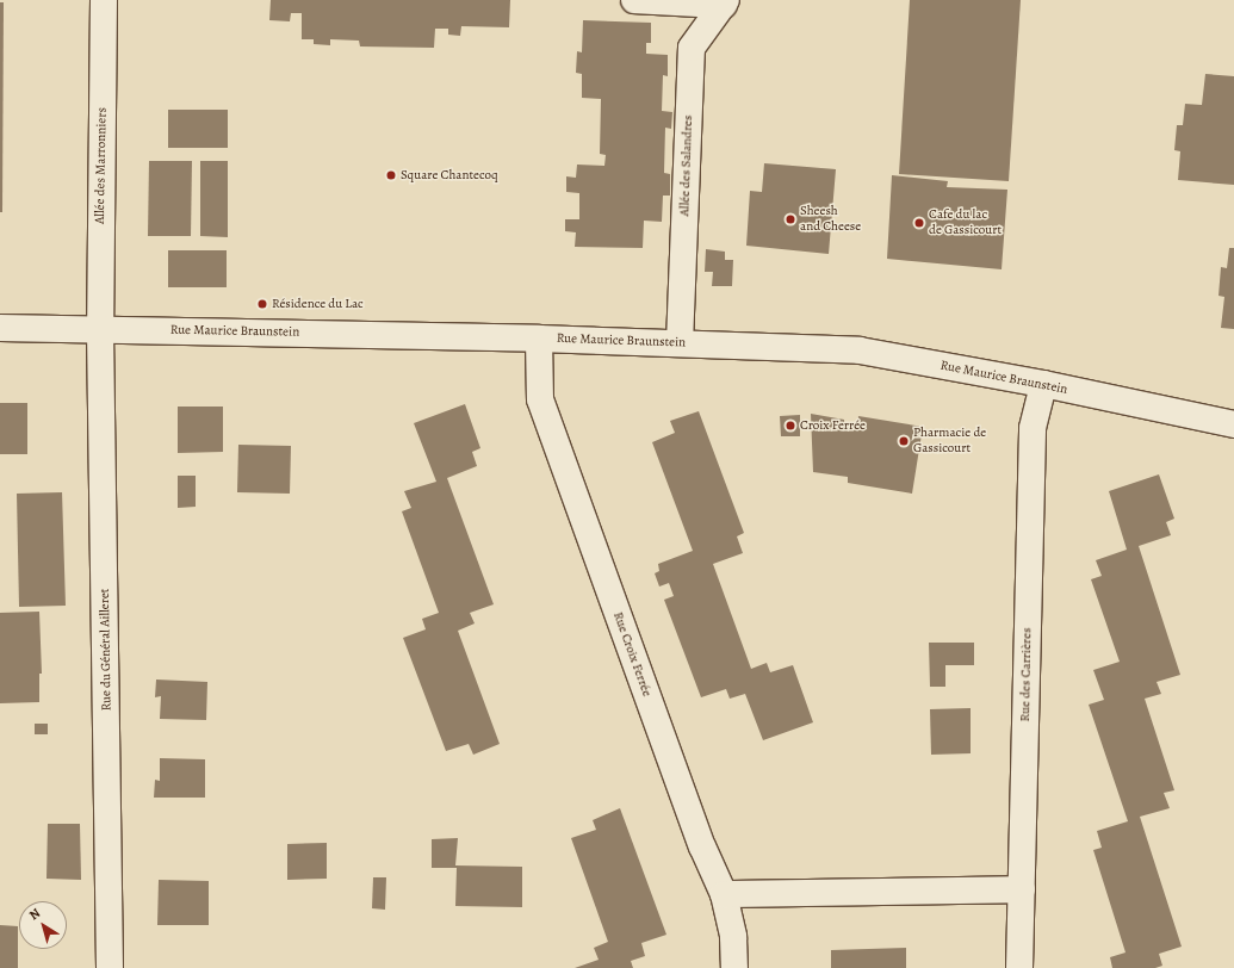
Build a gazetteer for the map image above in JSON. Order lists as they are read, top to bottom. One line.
{"streets":{"street":["Allée des Marronniers","Allée des Salandres","Rue Maurice Braunstein","Rue du Général Ailleret","Rue Croix Ferrée","Rue des Carrières"]},"crossings":[["Allée des Marronniers","Rue Maurice Braunstein"],["Allée des Marronniers","Rue du Général Ailleret"],["Allée des Salandres","Rue Maurice Braunstein"],["Rue Maurice Braunstein","Rue du Général Ailleret"],["Rue Maurice Braunstein","Rue Croix Ferrée"],["Rue Maurice Braunstein","Rue des Carrières"]],"places":["Square Chantecoq","Sheesh and Cheese","Cafe du lac de Gassicourt","Résidence du Lac","Croix Ferrée","Pharmacie de Gassicourt"],"north":"top left"}
